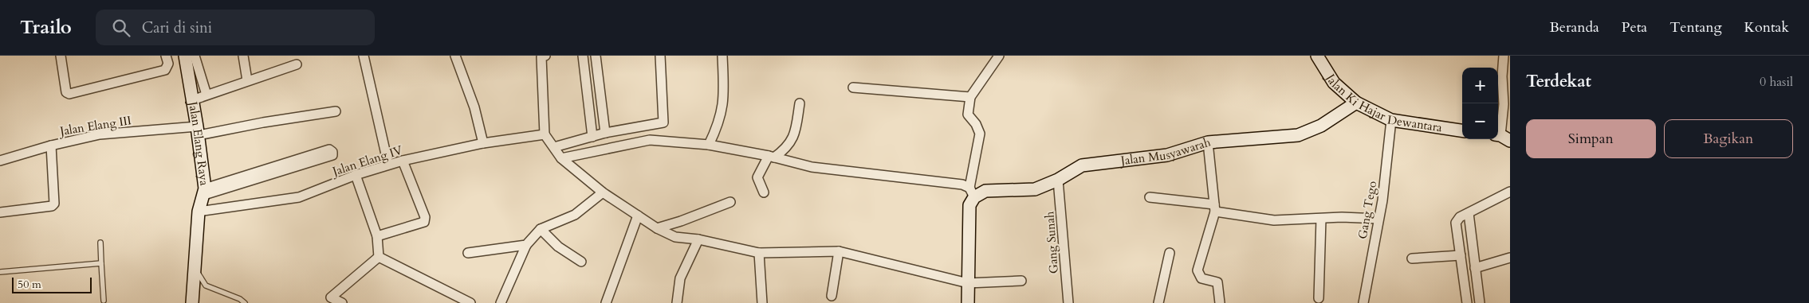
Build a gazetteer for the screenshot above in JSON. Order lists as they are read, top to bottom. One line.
{"streets":{"street":["Jalan Ki Hajar Dewantara","Jalan Elang III","Jalan Elang Raya","Jalan Musyawarah","Jalan Elang IV","Gang Tego","Gang Sunah"]},"crossings":[["Jalan Ki Hajar Dewantara","Jalan Musyawarah"],["Jalan Ki Hajar Dewantara","Gang Tego"],["Jalan Elang III","Jalan Elang Raya"],["Jalan Elang Raya","Jalan Elang IV"],["Jalan Musyawarah","Gang Sunah"]],"scale_bar":"50 m","page":{"header":"Trailo","search":"Cari di sini","nav":["Beranda","Peta","Tentang","Kontak"],"heading":["Terdekat","0 hasil"],"map_buttons":["+","−"],"buttons":["Simpan","Bagikan"],"scale":"50 m"}}
